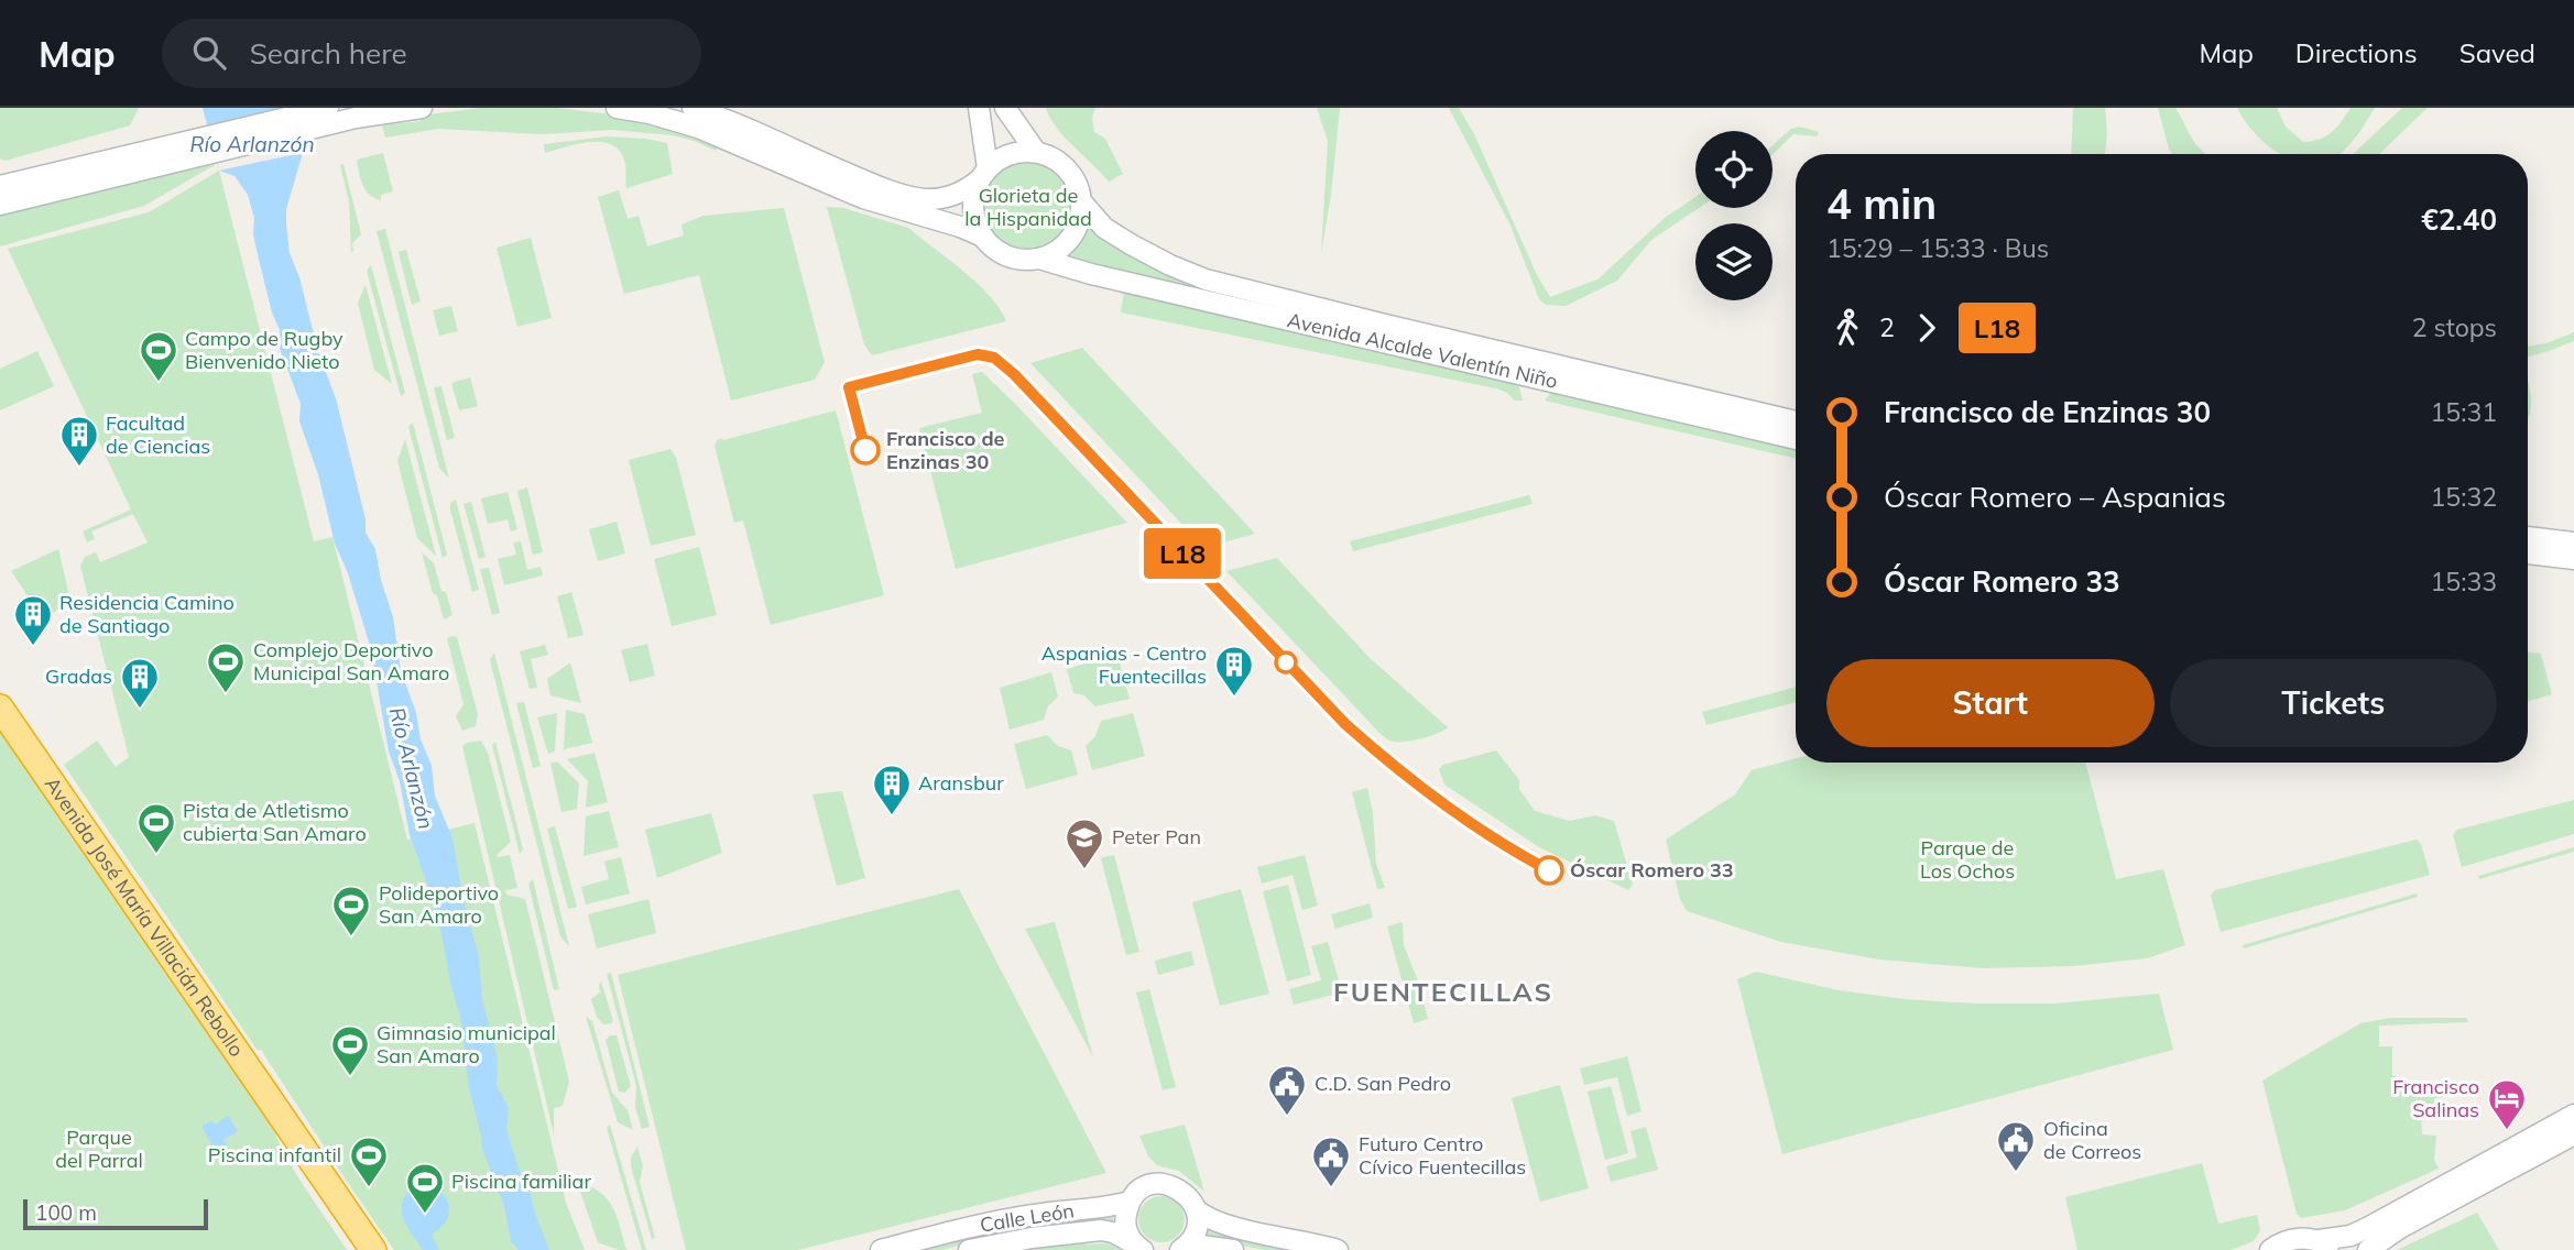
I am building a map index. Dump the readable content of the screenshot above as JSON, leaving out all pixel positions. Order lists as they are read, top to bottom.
{
  "streets": {
    "highway": ["Avenida José María Villacián Rebollo"],
    "main road": ["Avenida Alcalde Valentín Niño", "Calle León"]
  },
  "districts": ["FUENTECILLAS"],
  "water": ["Río Arlanzón"],
  "parks": ["Glorieta de la Hispanidad", "Parque de Los Ochos", "Parque del Parral"],
  "places": {
    "sports": [
      "Campo de Rugby Bienvenido Nieto",
      "Complejo Deportivo Municipal San Amaro",
      "Pista de Atletismo cubierta San Amaro",
      "Polideportivo San Amaro",
      "Gimnasio municipal San Amaro",
      "Piscina infantil",
      "Piscina familiar"
    ],
    "other": ["Francisco de Enzinas 30", "Óscar Romero 33"],
    "building": [
      "Facultad de Ciencias",
      "Residencia Camino de Santiago",
      "Aspanias - Centro Fuentecillas",
      "Gradas",
      "Aransbur"
    ],
    "school or university": ["Peter Pan"],
    "public building": ["C.D. San Pedro", "Oficina de Correos", "Futuro Centro Cívico Fuentecillas"],
    "hotel": ["Francisco Salinas"]
  },
  "lines": ["bus line L18"],
  "scale_bar": "100 m",
  "page": {
    "header": "Map",
    "search": "Search here",
    "nav": ["Map", "Directions", "Saved"],
    "on_map": "L18",
    "heading": ["4 min", "15:29 – 15:33 · Bus", "€2.40"],
    "legs": ["2", "L18", "2 stops"],
    "list": [
      {
        "name": "Francisco de Enzinas 30",
        "value": "15:31"
      },
      {
        "name": "Óscar Romero – Aspanias",
        "value": "15:32"
      },
      {
        "name": "Óscar Romero 33",
        "value": "15:33"
      }
    ],
    "buttons": ["Start", "Tickets"],
    "scale": "100 m"
  }
}
